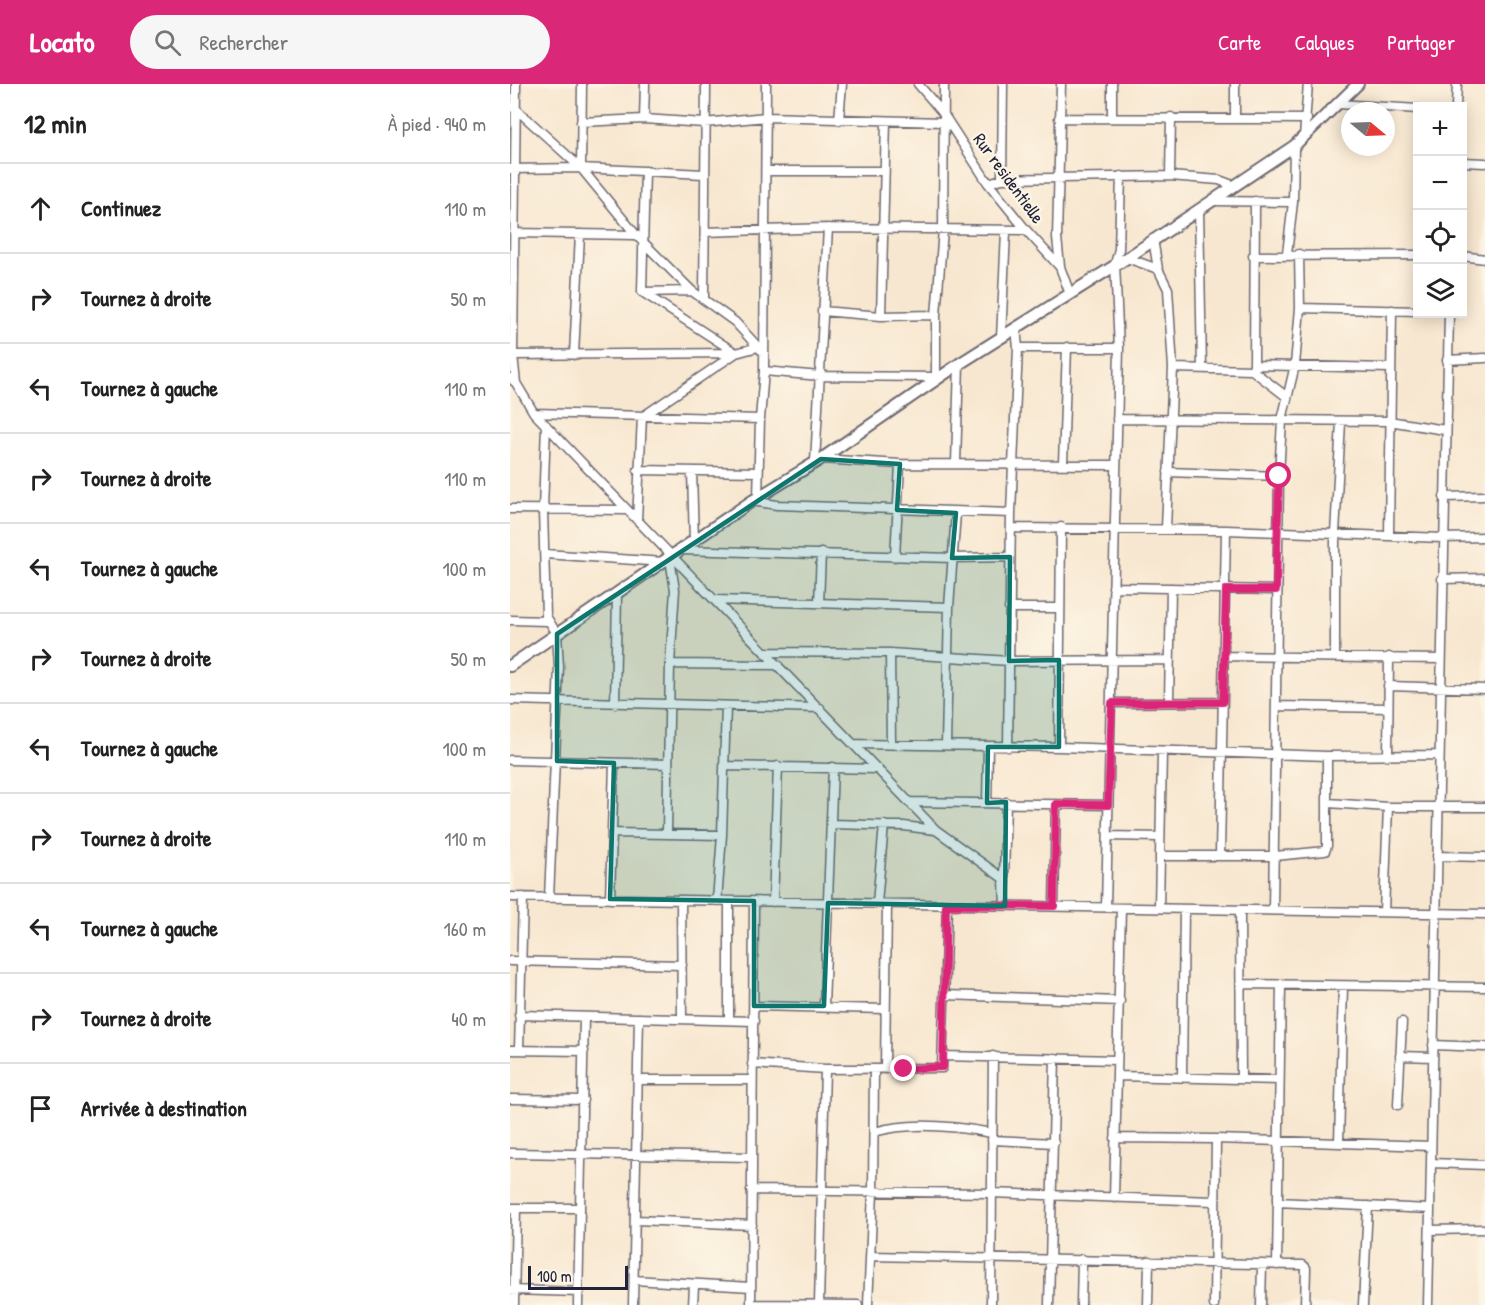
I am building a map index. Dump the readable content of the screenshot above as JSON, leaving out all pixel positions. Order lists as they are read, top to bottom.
{
  "streets": {
    "street": ["Rur residentielle"]
  },
  "scale_bar": "100 m",
  "north": "right",
  "page": {
    "header": "Locato",
    "search": "Rechercher",
    "nav": ["Carte", "Calques", "Partager"],
    "heading": ["12 min", "À pied · 940 m"],
    "map_buttons": ["+", "−"],
    "list": [
      ["Continuez", "110 m"],
      ["Tournez à droite", "50 m"],
      ["Tournez à gauche", "110 m"],
      ["Tournez à droite", "110 m"],
      ["Tournez à gauche", "100 m"],
      ["Tournez à droite", "50 m"],
      ["Tournez à gauche", "100 m"],
      ["Tournez à droite", "110 m"],
      ["Tournez à gauche", "160 m"],
      ["Tournez à droite", "40 m"],
      "Arrivée à destination"
    ],
    "scale": "100 m"
  }
}
